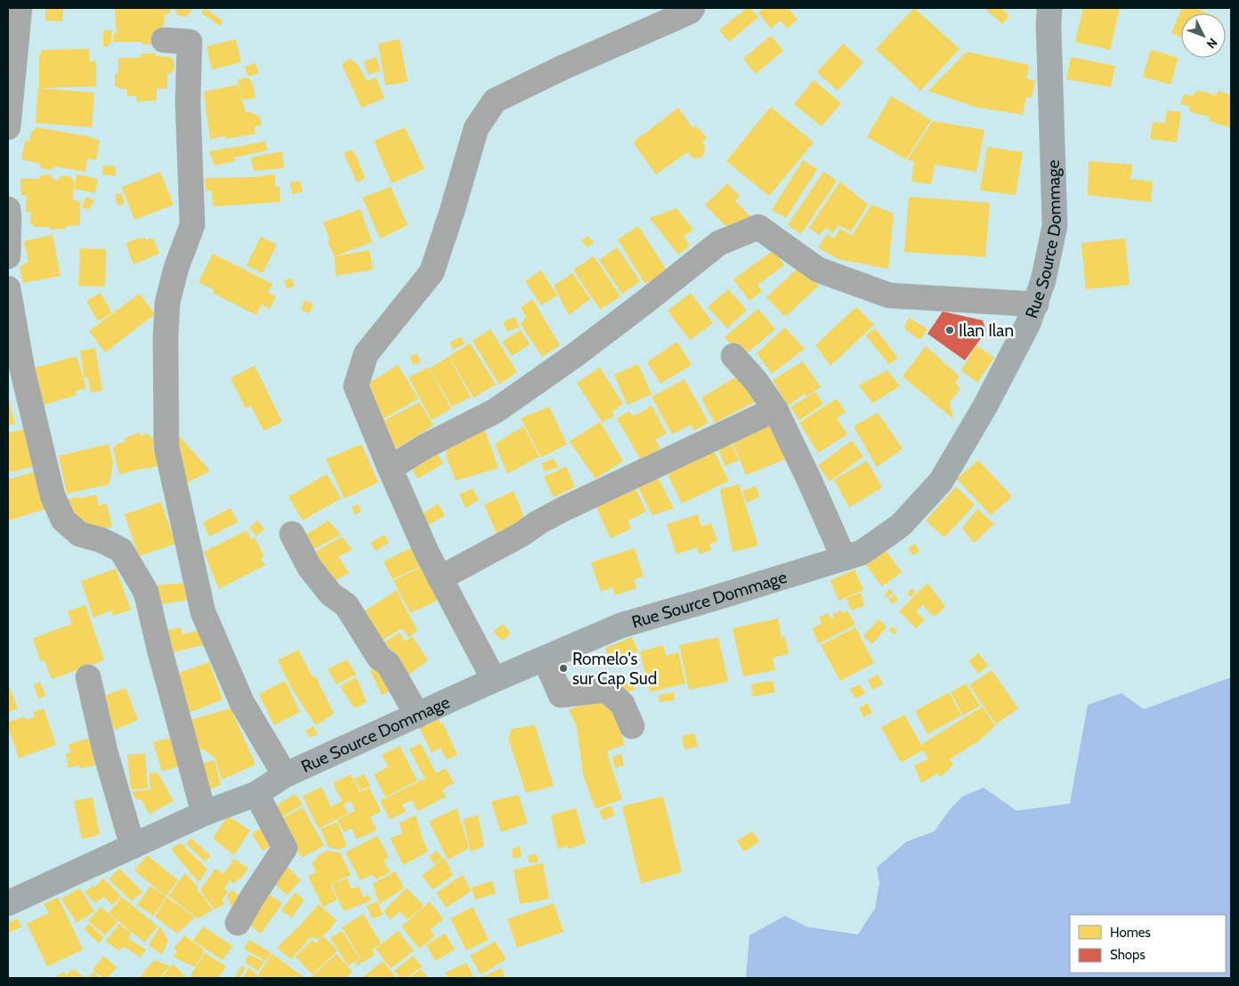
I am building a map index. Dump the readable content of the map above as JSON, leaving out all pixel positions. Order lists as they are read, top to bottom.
{
  "streets": {
    "main road": ["Rue Source Dommage"]
  },
  "places": ["Ilan Ilan", "Romelo's sur Cap Sud"],
  "legend": ["Homes", "Shops"],
  "north": "bottom right"
}
